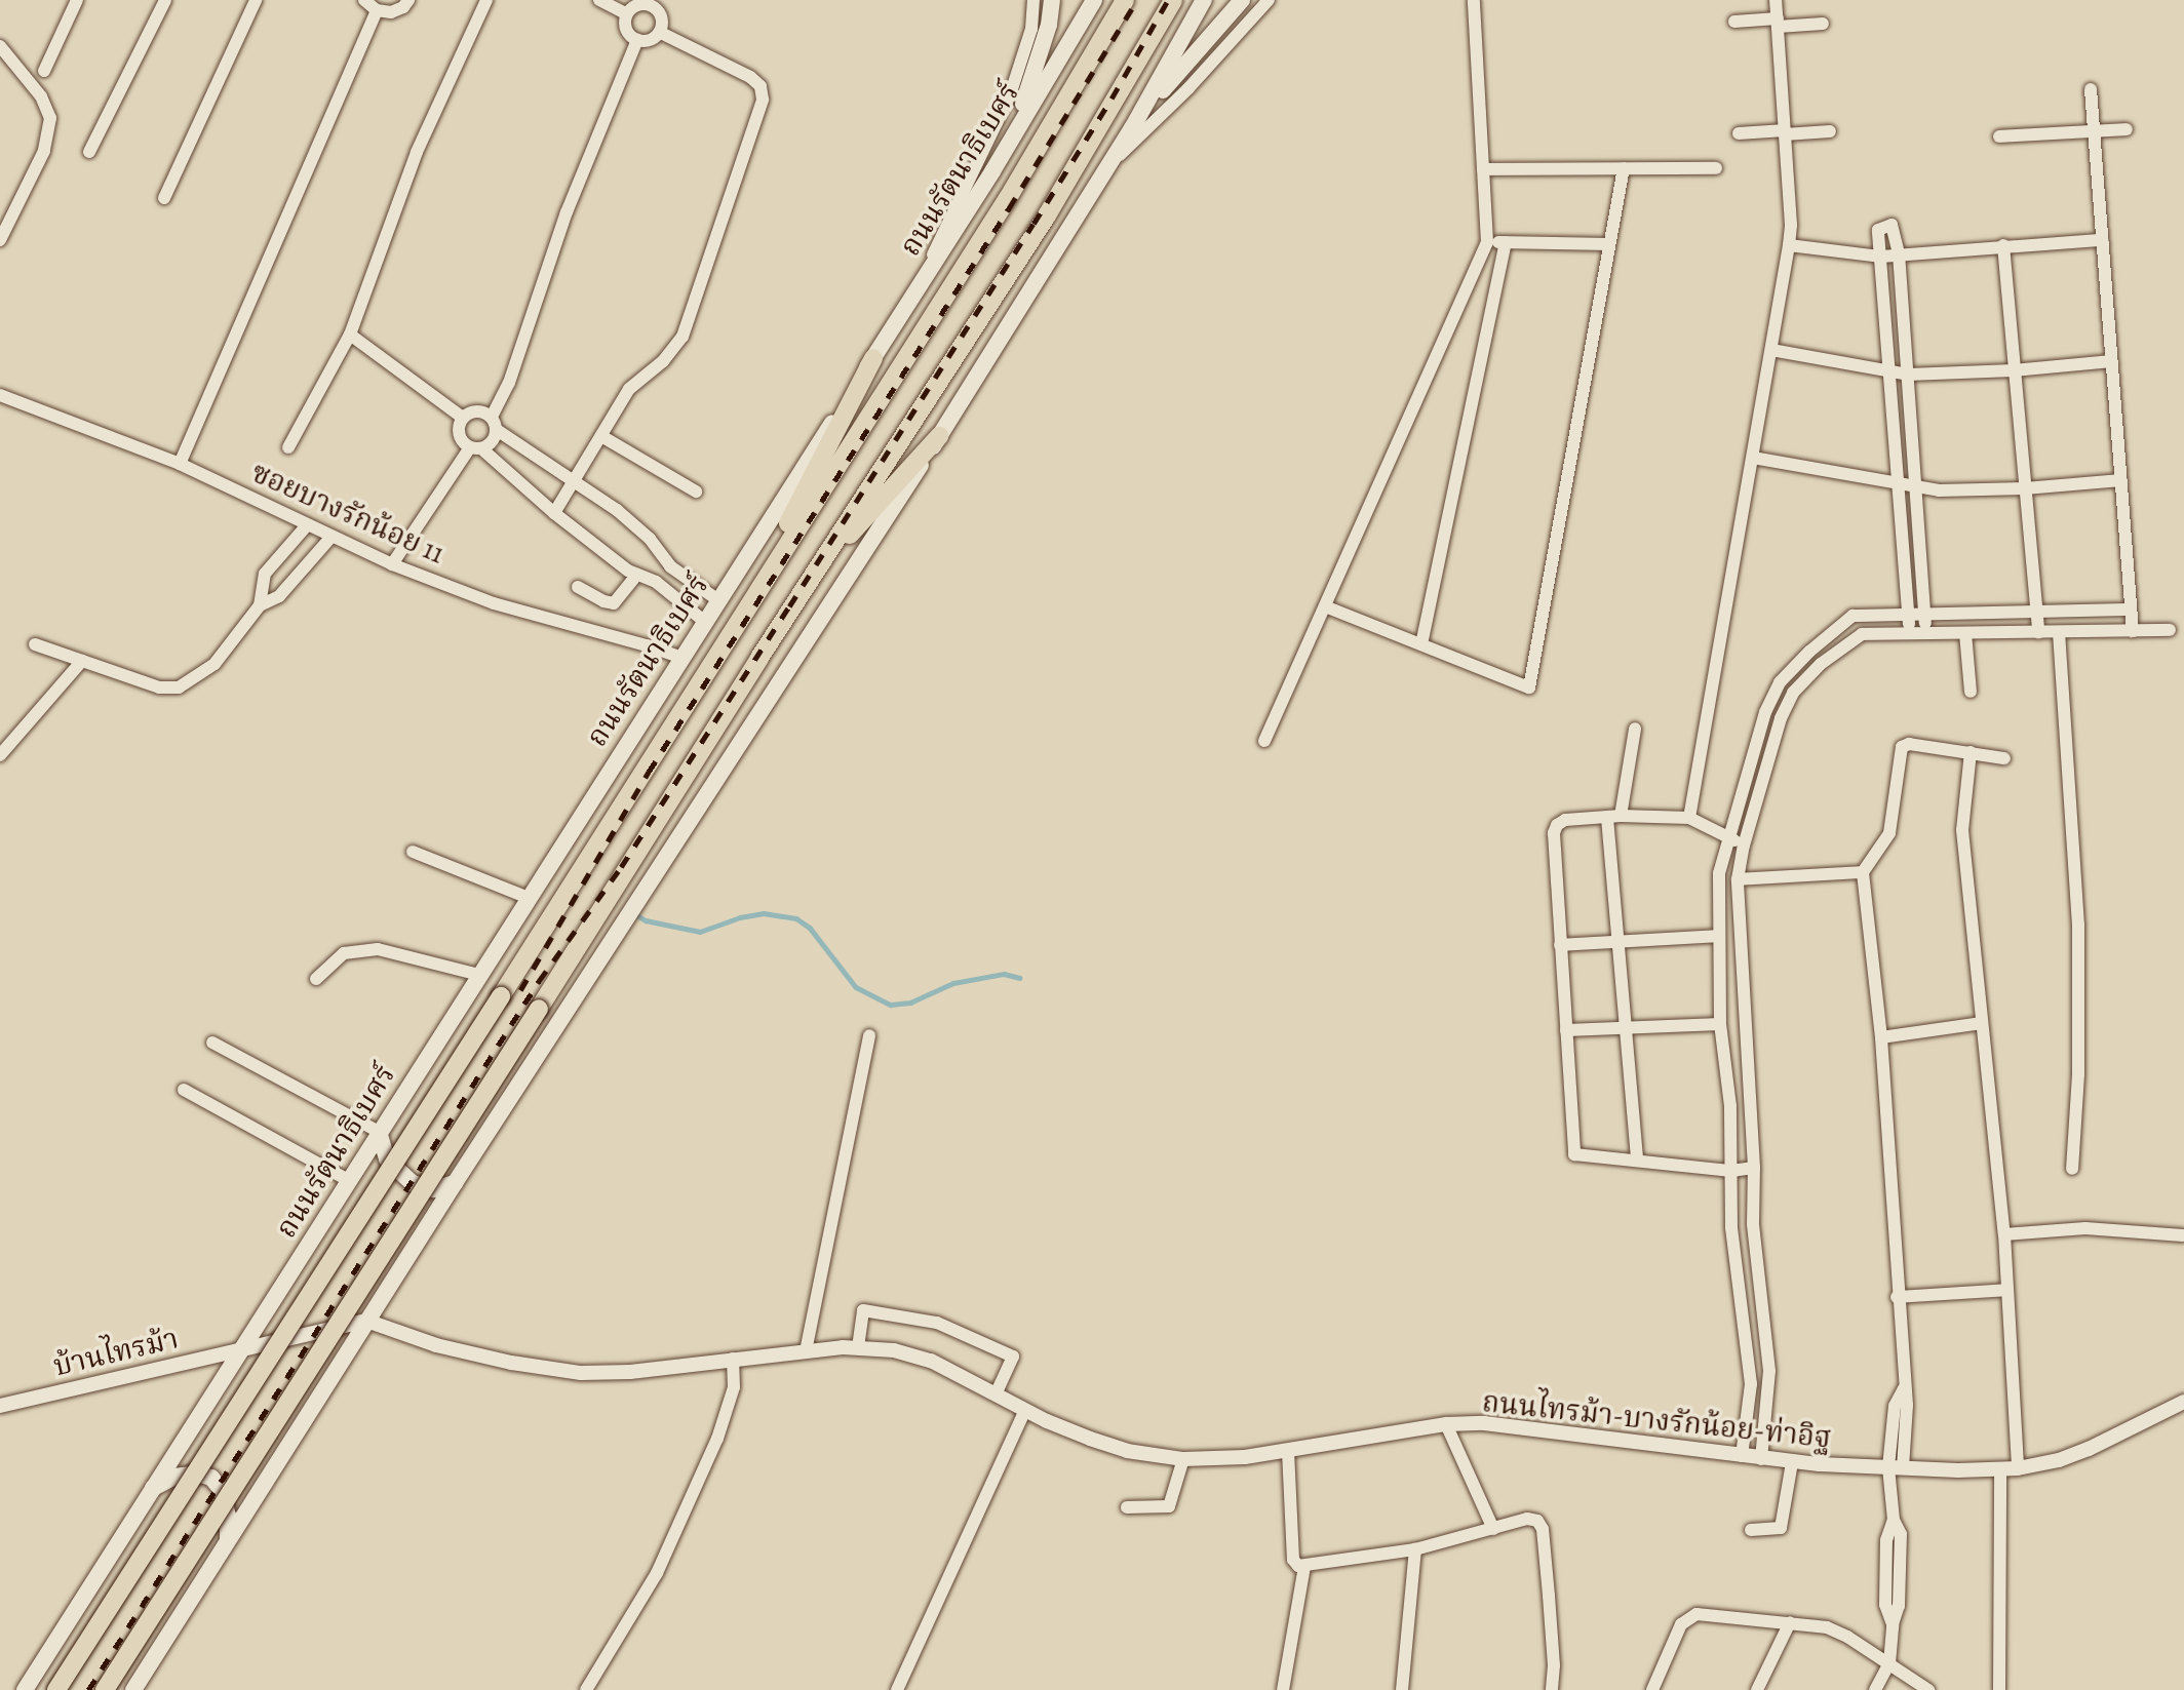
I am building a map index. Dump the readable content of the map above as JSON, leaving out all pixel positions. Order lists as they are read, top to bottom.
{
  "streets": {
    "main road": ["ถนนรัตนาธิเบศร์"],
    "street": ["ซอยบางรักน้อย 11", "บ้านไทรม้า", "ถนนไทรม้า-บางรักน้อย-ท่าอิฐ"]
  },
  "crossings": [
    ["ถนนรัตนาธิเบศร์", "ซอยบางรักน้อย 11"],
    ["ถนนรัตนาธิเบศร์", "บ้านไทรม้า"]
  ]
}
